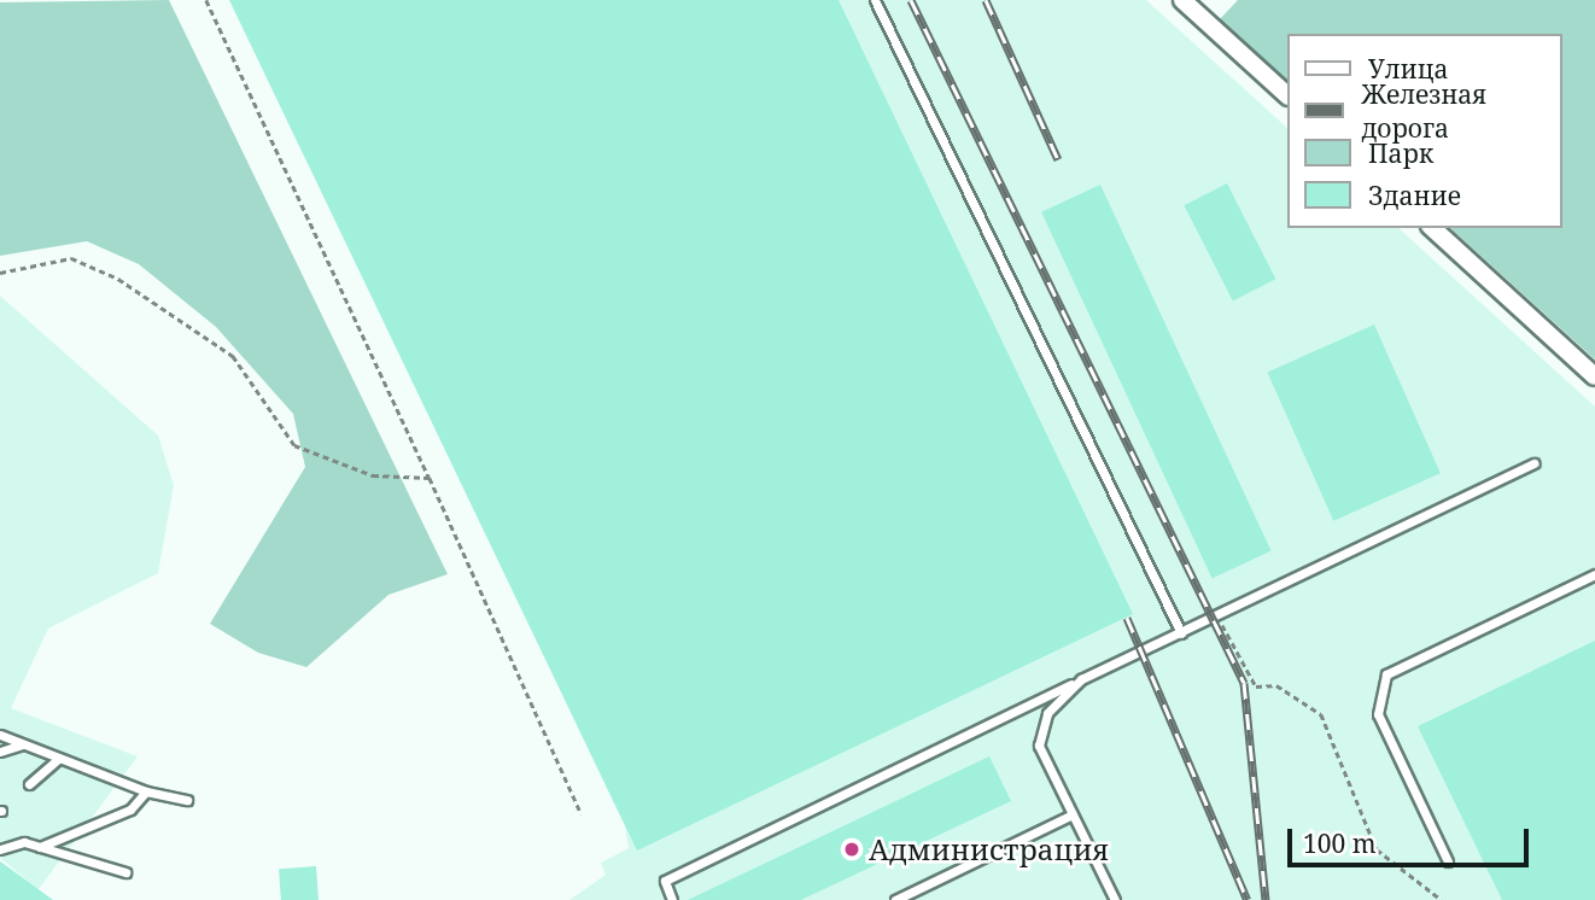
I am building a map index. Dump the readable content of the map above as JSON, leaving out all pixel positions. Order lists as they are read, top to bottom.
{
  "places": ["Администрация"],
  "legend": [
    "Улица",
    "Железная дорога",
    "Парк",
    "Здание"
  ],
  "scale_bar": "100 m"
}
